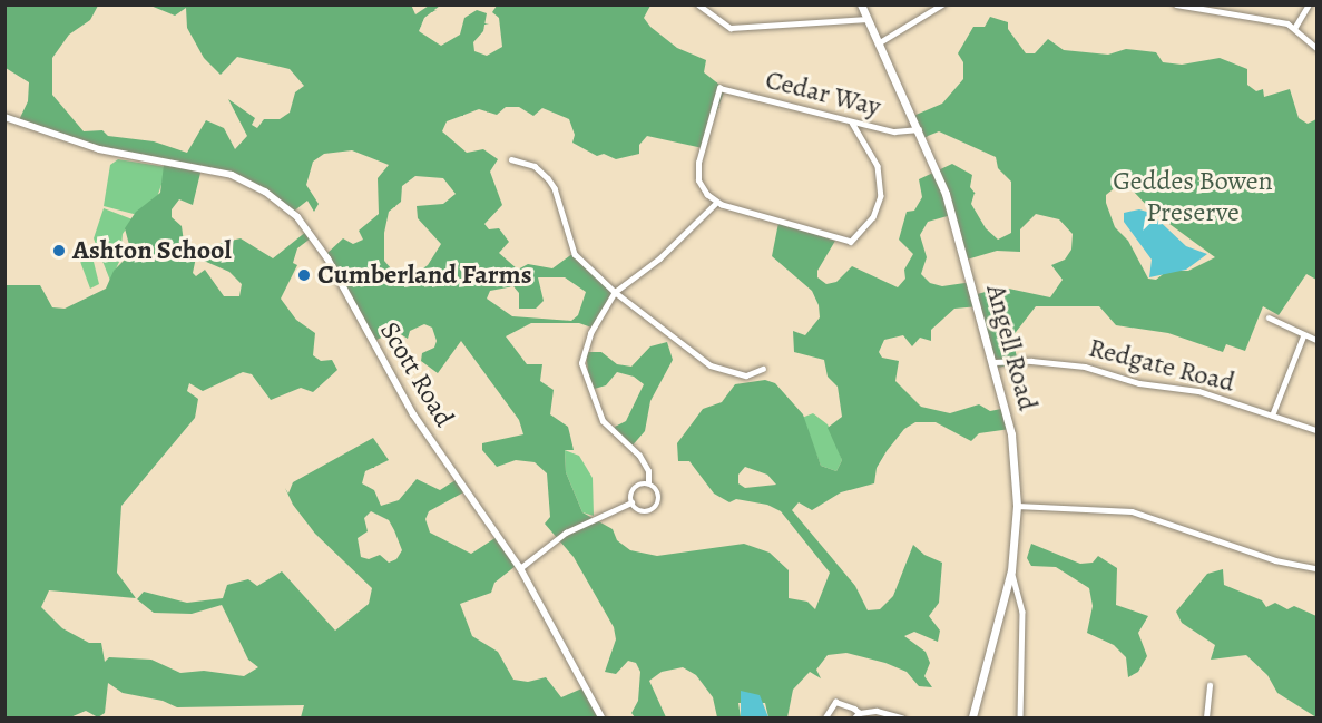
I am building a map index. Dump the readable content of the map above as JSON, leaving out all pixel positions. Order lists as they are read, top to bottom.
{
  "streets": {
    "main road": ["Angell Road"],
    "street": ["Cedar Way", "Redgate Road", "Scott Road"]
  },
  "crossings": [
    ["Cedar Way", "Angell Road"],
    ["Angell Road", "Redgate Road"]
  ],
  "parks": ["Geddes Bowen Preserve"],
  "places": ["Ashton School", "Cumberland Farms"]
}
